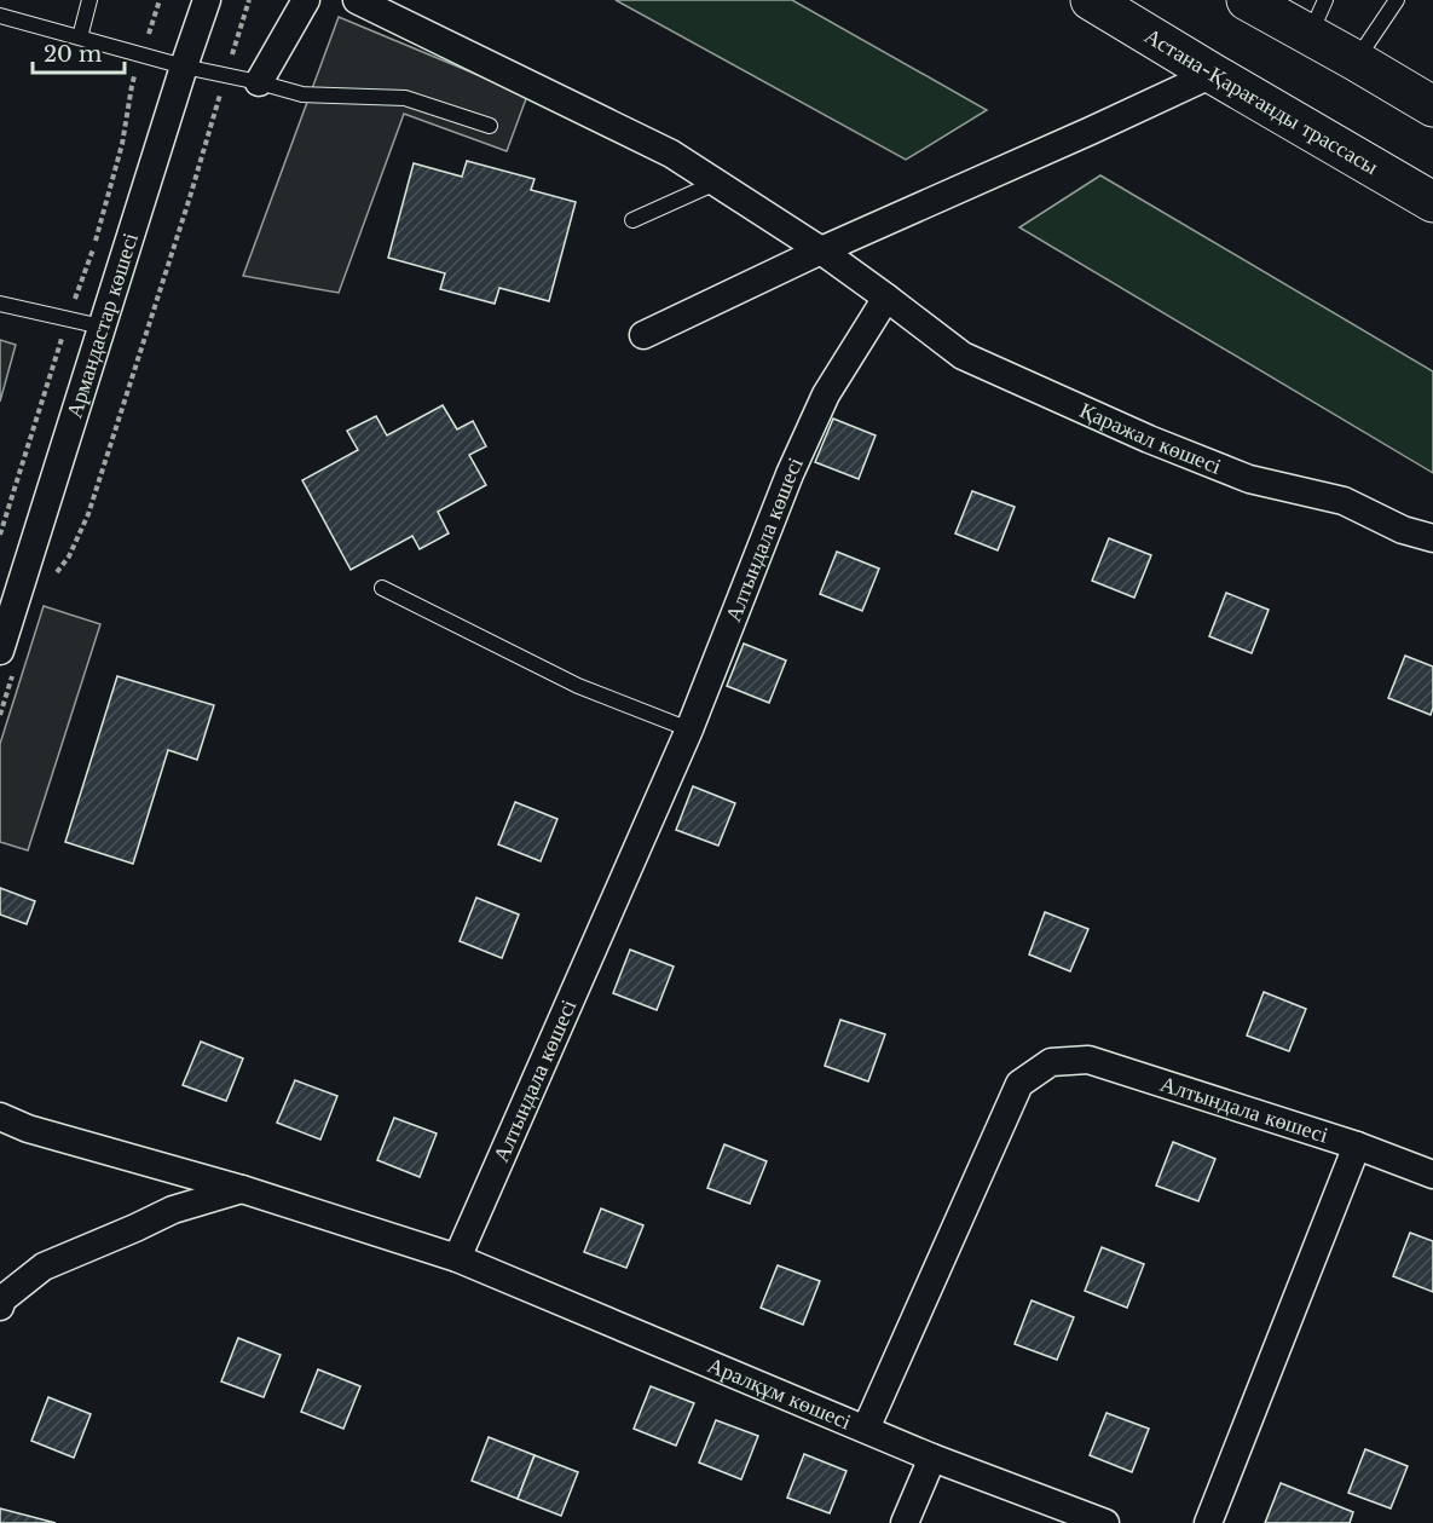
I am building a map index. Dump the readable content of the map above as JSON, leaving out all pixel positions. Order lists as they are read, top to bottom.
{
  "streets": {
    "main road": ["Астана-Қарағанды трассасы"],
    "street": [
      "Армандастар көшесі",
      "Қаражал көшесі",
      "Алтындала көшесі",
      "Аралқұм көшесі"
    ]
  },
  "crossings": [
    ["Қаражал көшесі", "Алтындала көшесі"],
    ["Алтындала көшесі", "Аралқұм көшесі"]
  ],
  "scale_bar": "20 m"
}
